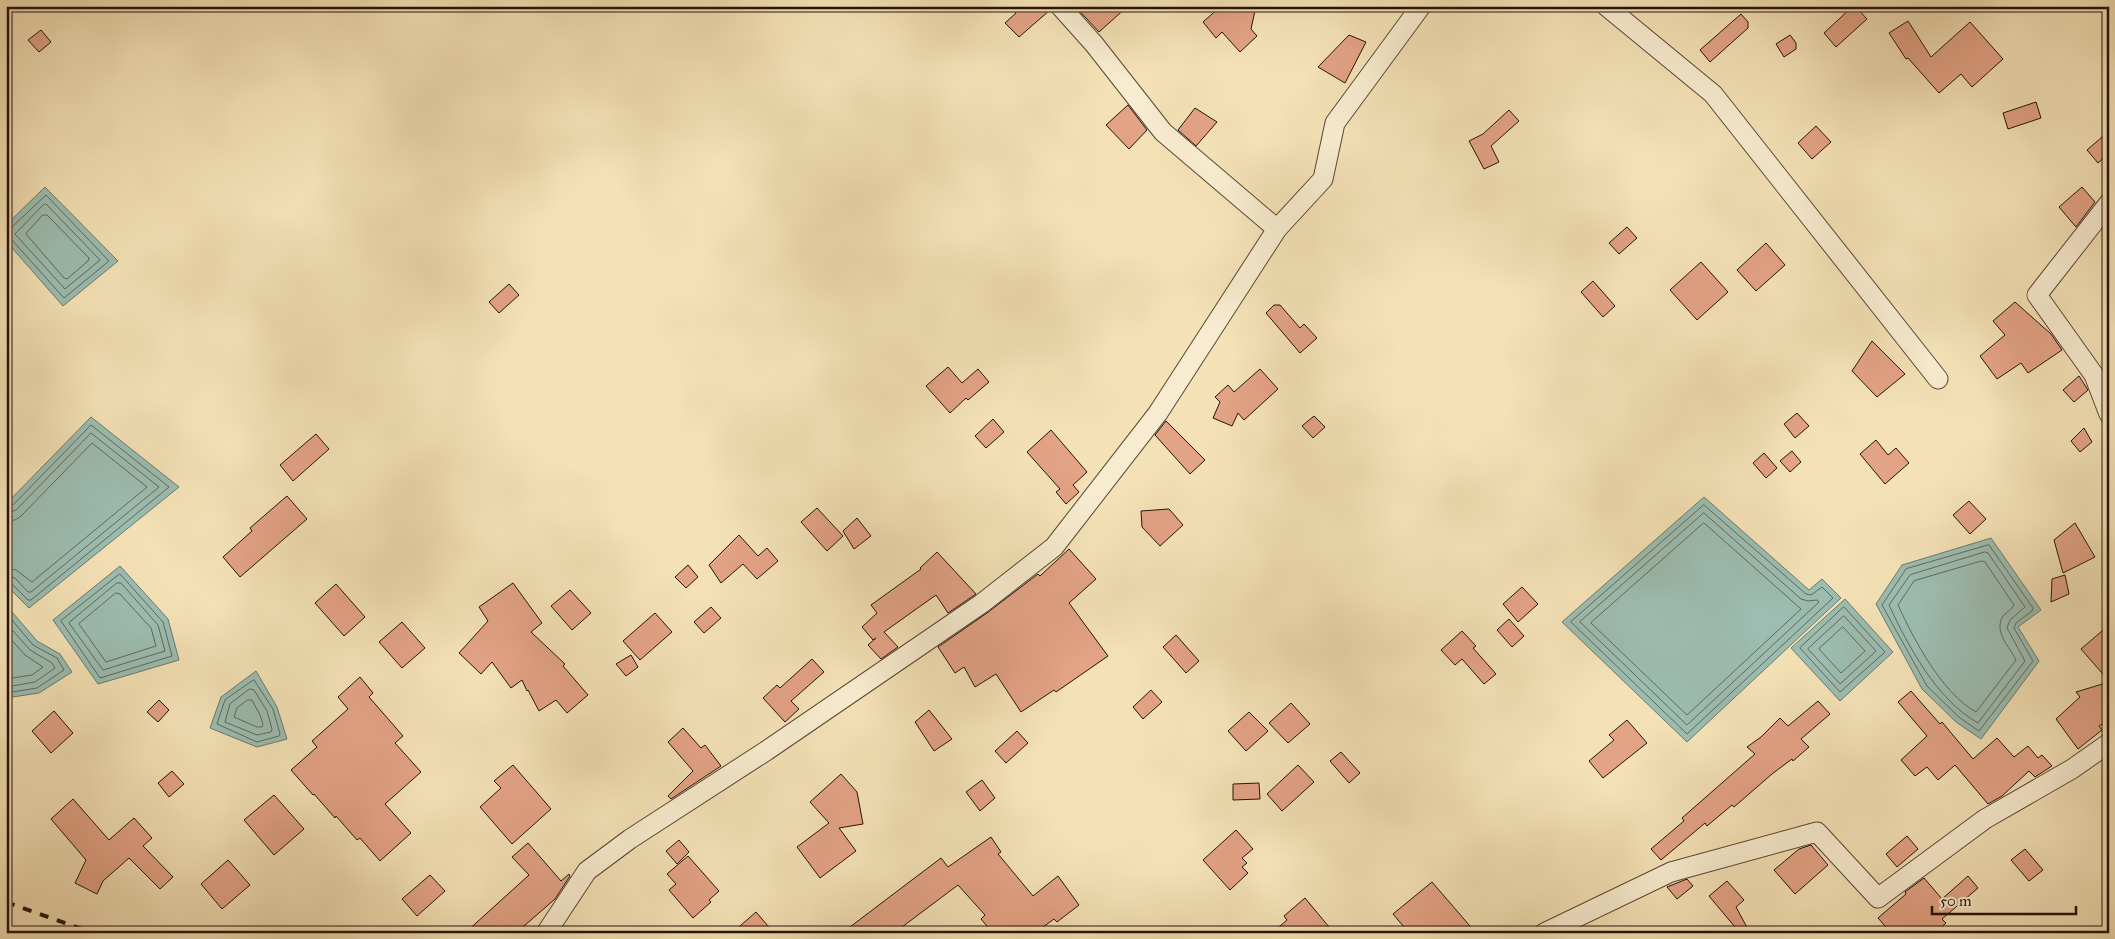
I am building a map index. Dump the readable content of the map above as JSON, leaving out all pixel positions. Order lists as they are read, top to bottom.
{
  "scale_bar": "50 m"
}
